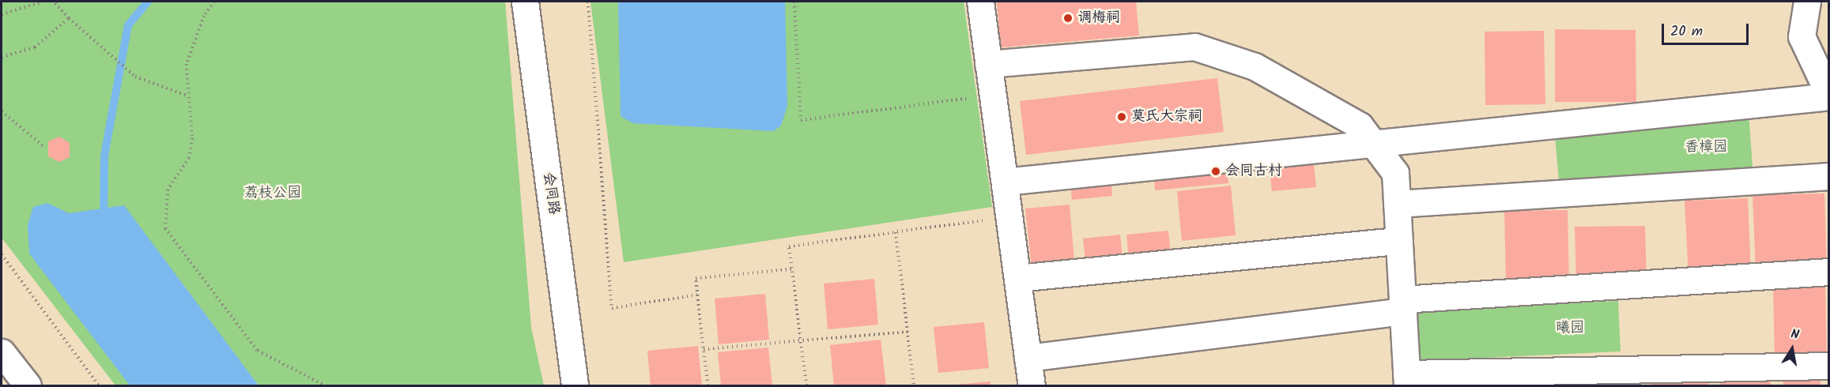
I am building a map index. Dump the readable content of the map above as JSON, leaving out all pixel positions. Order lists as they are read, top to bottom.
{
  "streets": {
    "street": ["会同路"]
  },
  "parks": ["香樟园", "荔枝公园", "曦园"],
  "places": ["调梅祠", "莫氏大宗祠", "会同古村"],
  "scale_bar": "20 m",
  "north": "top"
}
